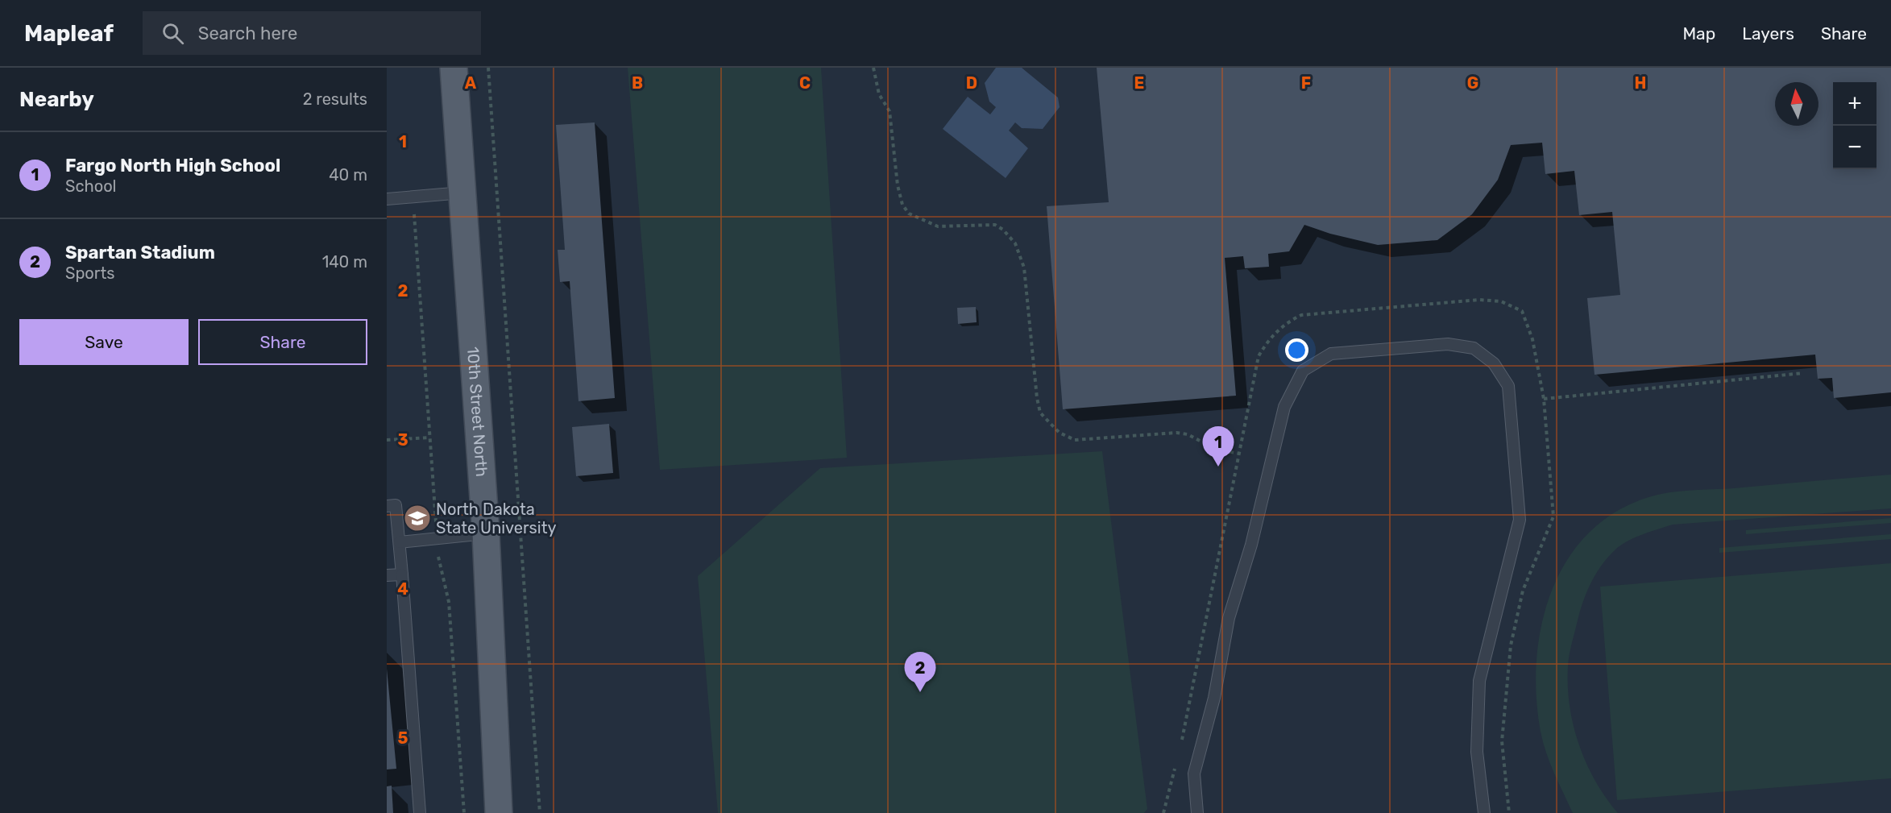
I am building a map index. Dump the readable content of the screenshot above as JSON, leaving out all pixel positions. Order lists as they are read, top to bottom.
{
  "streets": {
    "main road": ["10th Street North"]
  },
  "places": {
    "school or university": ["North Dakota State University"]
  },
  "north": "top",
  "page": {
    "header": "Mapleaf",
    "search": "Search here",
    "nav": ["Map", "Layers", "Share"],
    "heading": ["Nearby", "2 results"],
    "map_buttons": ["+", "−"],
    "list": [
      {
        "mark": "1",
        "name": "Fargo North High School",
        "note": "School",
        "value": "40 m"
      },
      {
        "mark": "2",
        "name": "Spartan Stadium",
        "note": "Sports",
        "value": "140 m"
      }
    ],
    "buttons": ["Save", "Share"],
    "pins": ["1", "2"]
  },
  "grid": {
    "columns": [
      "A",
      "B",
      "C",
      "D",
      "E",
      "F",
      "G",
      "H"
    ],
    "rows": [
      "1",
      "2",
      "3",
      "4",
      "5"
    ]
  }
}
